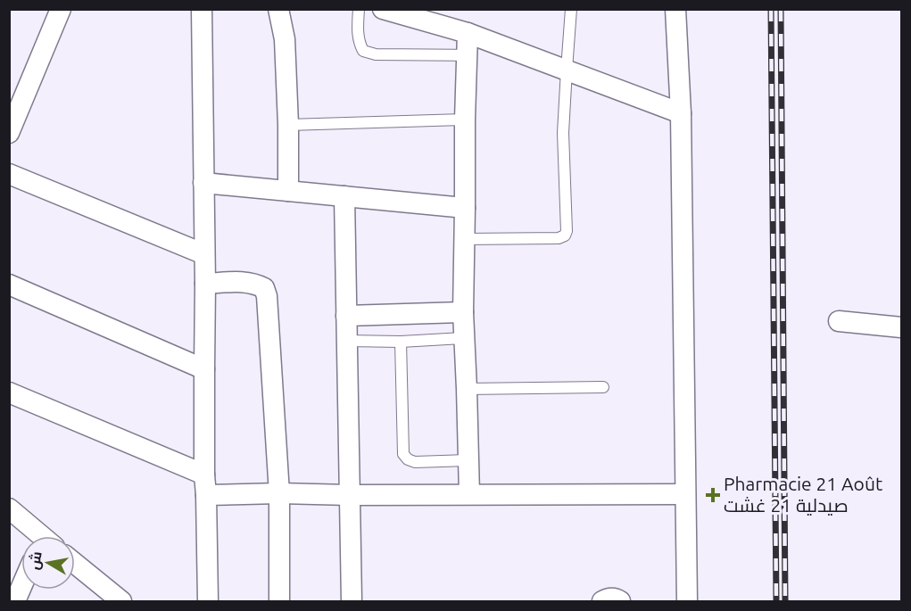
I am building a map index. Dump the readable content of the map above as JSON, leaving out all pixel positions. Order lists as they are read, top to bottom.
{
  "places": {
    "health": ["Pharmacie 21 Août صيدلية 21 غشت"]
  },
  "north": "left"
}
